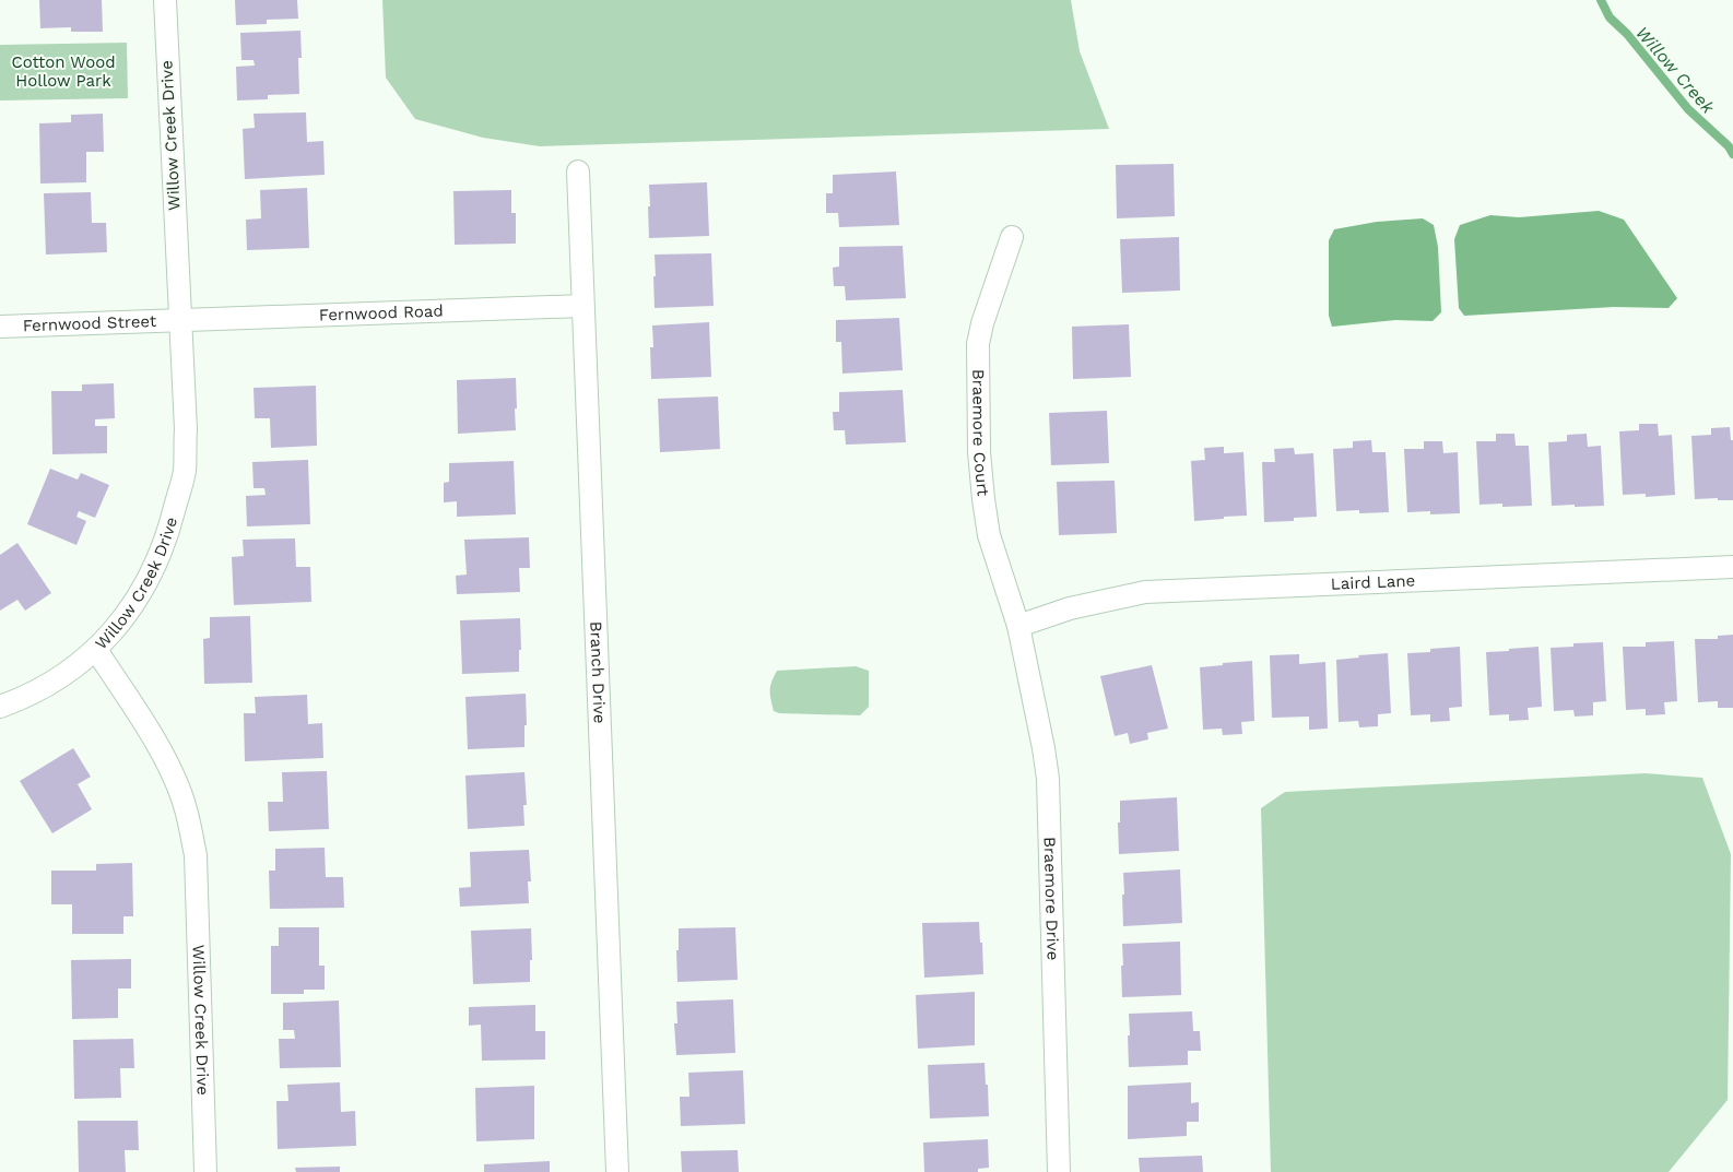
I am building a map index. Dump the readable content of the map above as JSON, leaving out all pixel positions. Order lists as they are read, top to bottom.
{
  "streets": {
    "street": [
      "Willow Creek Drive",
      "Fernwood Road",
      "Fernwood Street",
      "Braemore Court",
      "Laird Lane",
      "Branch Drive",
      "Braemore Drive"
    ]
  },
  "crossings": [
    ["Willow Creek Drive", "Fernwood Road"],
    ["Willow Creek Drive", "Fernwood Street"],
    ["Fernwood Road", "Fernwood Street"],
    ["Fernwood Road", "Branch Drive"],
    ["Braemore Court", "Laird Lane"],
    ["Braemore Court", "Braemore Drive"],
    ["Laird Lane", "Braemore Drive"]
  ],
  "water": ["Willow Creek"],
  "parks": ["Cotton Wood Hollow Park"]
}
